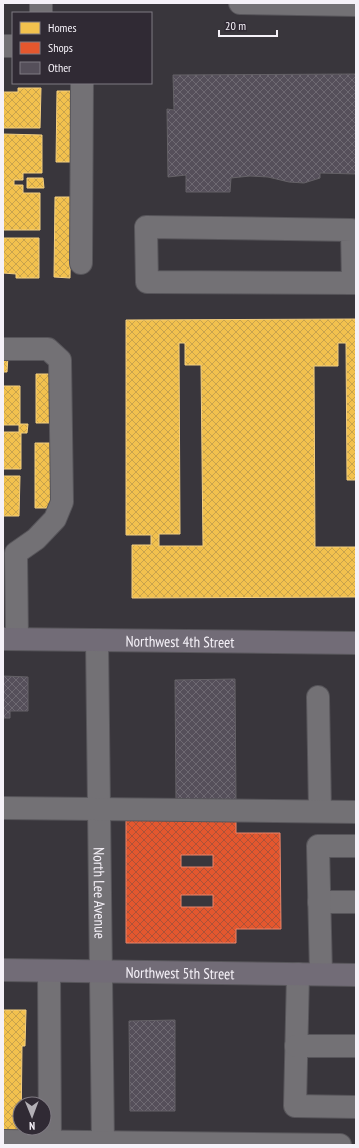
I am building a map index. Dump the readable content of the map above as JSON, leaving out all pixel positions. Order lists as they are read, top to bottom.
{
  "streets": {
    "main road": ["Northwest 4th Street", "Northwest 5th Street"],
    "street": ["North Lee Avenue"]
  },
  "crossings": [
    ["Northwest 4th Street", "North Lee Avenue"],
    ["North Lee Avenue", "Northwest 5th Street"]
  ],
  "legend": ["Homes", "Shops", "Other"],
  "scale_bar": "20 m",
  "north": "bottom"
}
